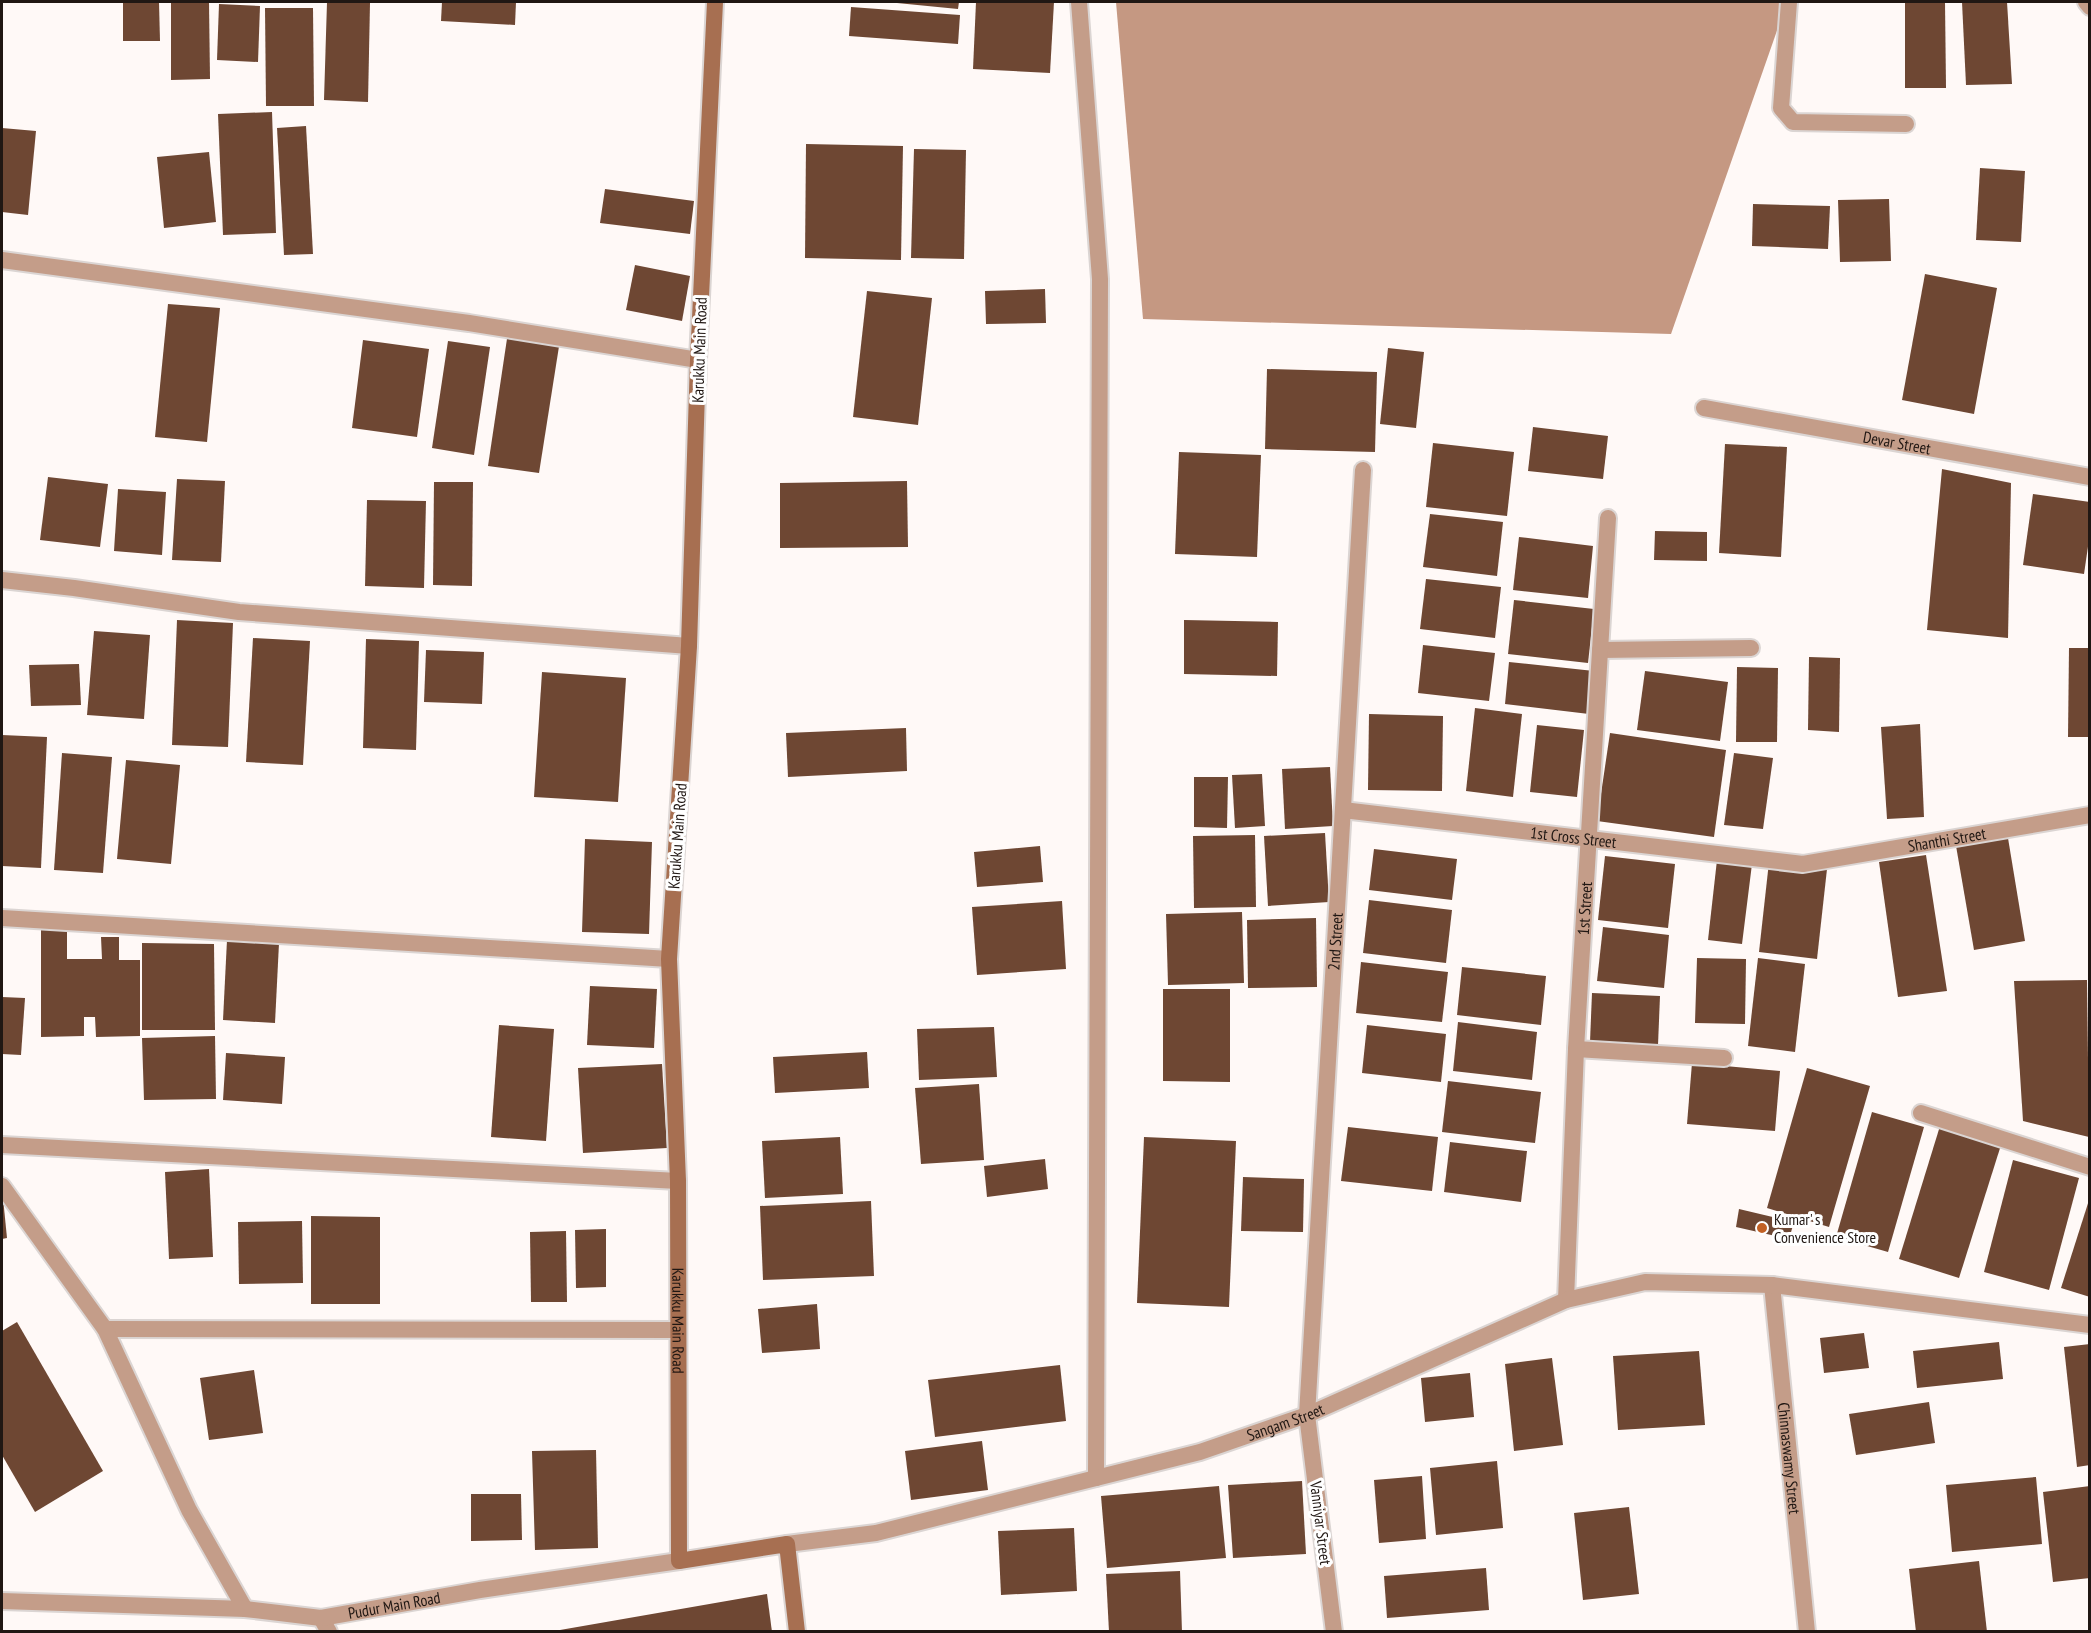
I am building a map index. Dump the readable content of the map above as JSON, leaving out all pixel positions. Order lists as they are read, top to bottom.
{
  "streets": {
    "main road": ["Karukku Main Road"],
    "street": [
      "Devar Street",
      "1st Cross Street",
      "Shanthi Street",
      "1st Street",
      "2nd Street",
      "Sangam Street",
      "Chinnaswamy Street",
      "Vanniyar Street",
      "Pudur Main Road"
    ]
  },
  "crossings": [
    ["Karukku Main Road", "Pudur Main Road"],
    ["1st Cross Street", "Shanthi Street"],
    ["1st Cross Street", "1st Street"],
    ["1st Cross Street", "2nd Street"],
    ["1st Street", "Sangam Street"],
    ["2nd Street", "Sangam Street"],
    ["2nd Street", "Vanniyar Street"],
    ["Sangam Street", "Chinnaswamy Street"],
    ["Sangam Street", "Vanniyar Street"]
  ],
  "places": ["Kumar' s Convenience Store"]
}
